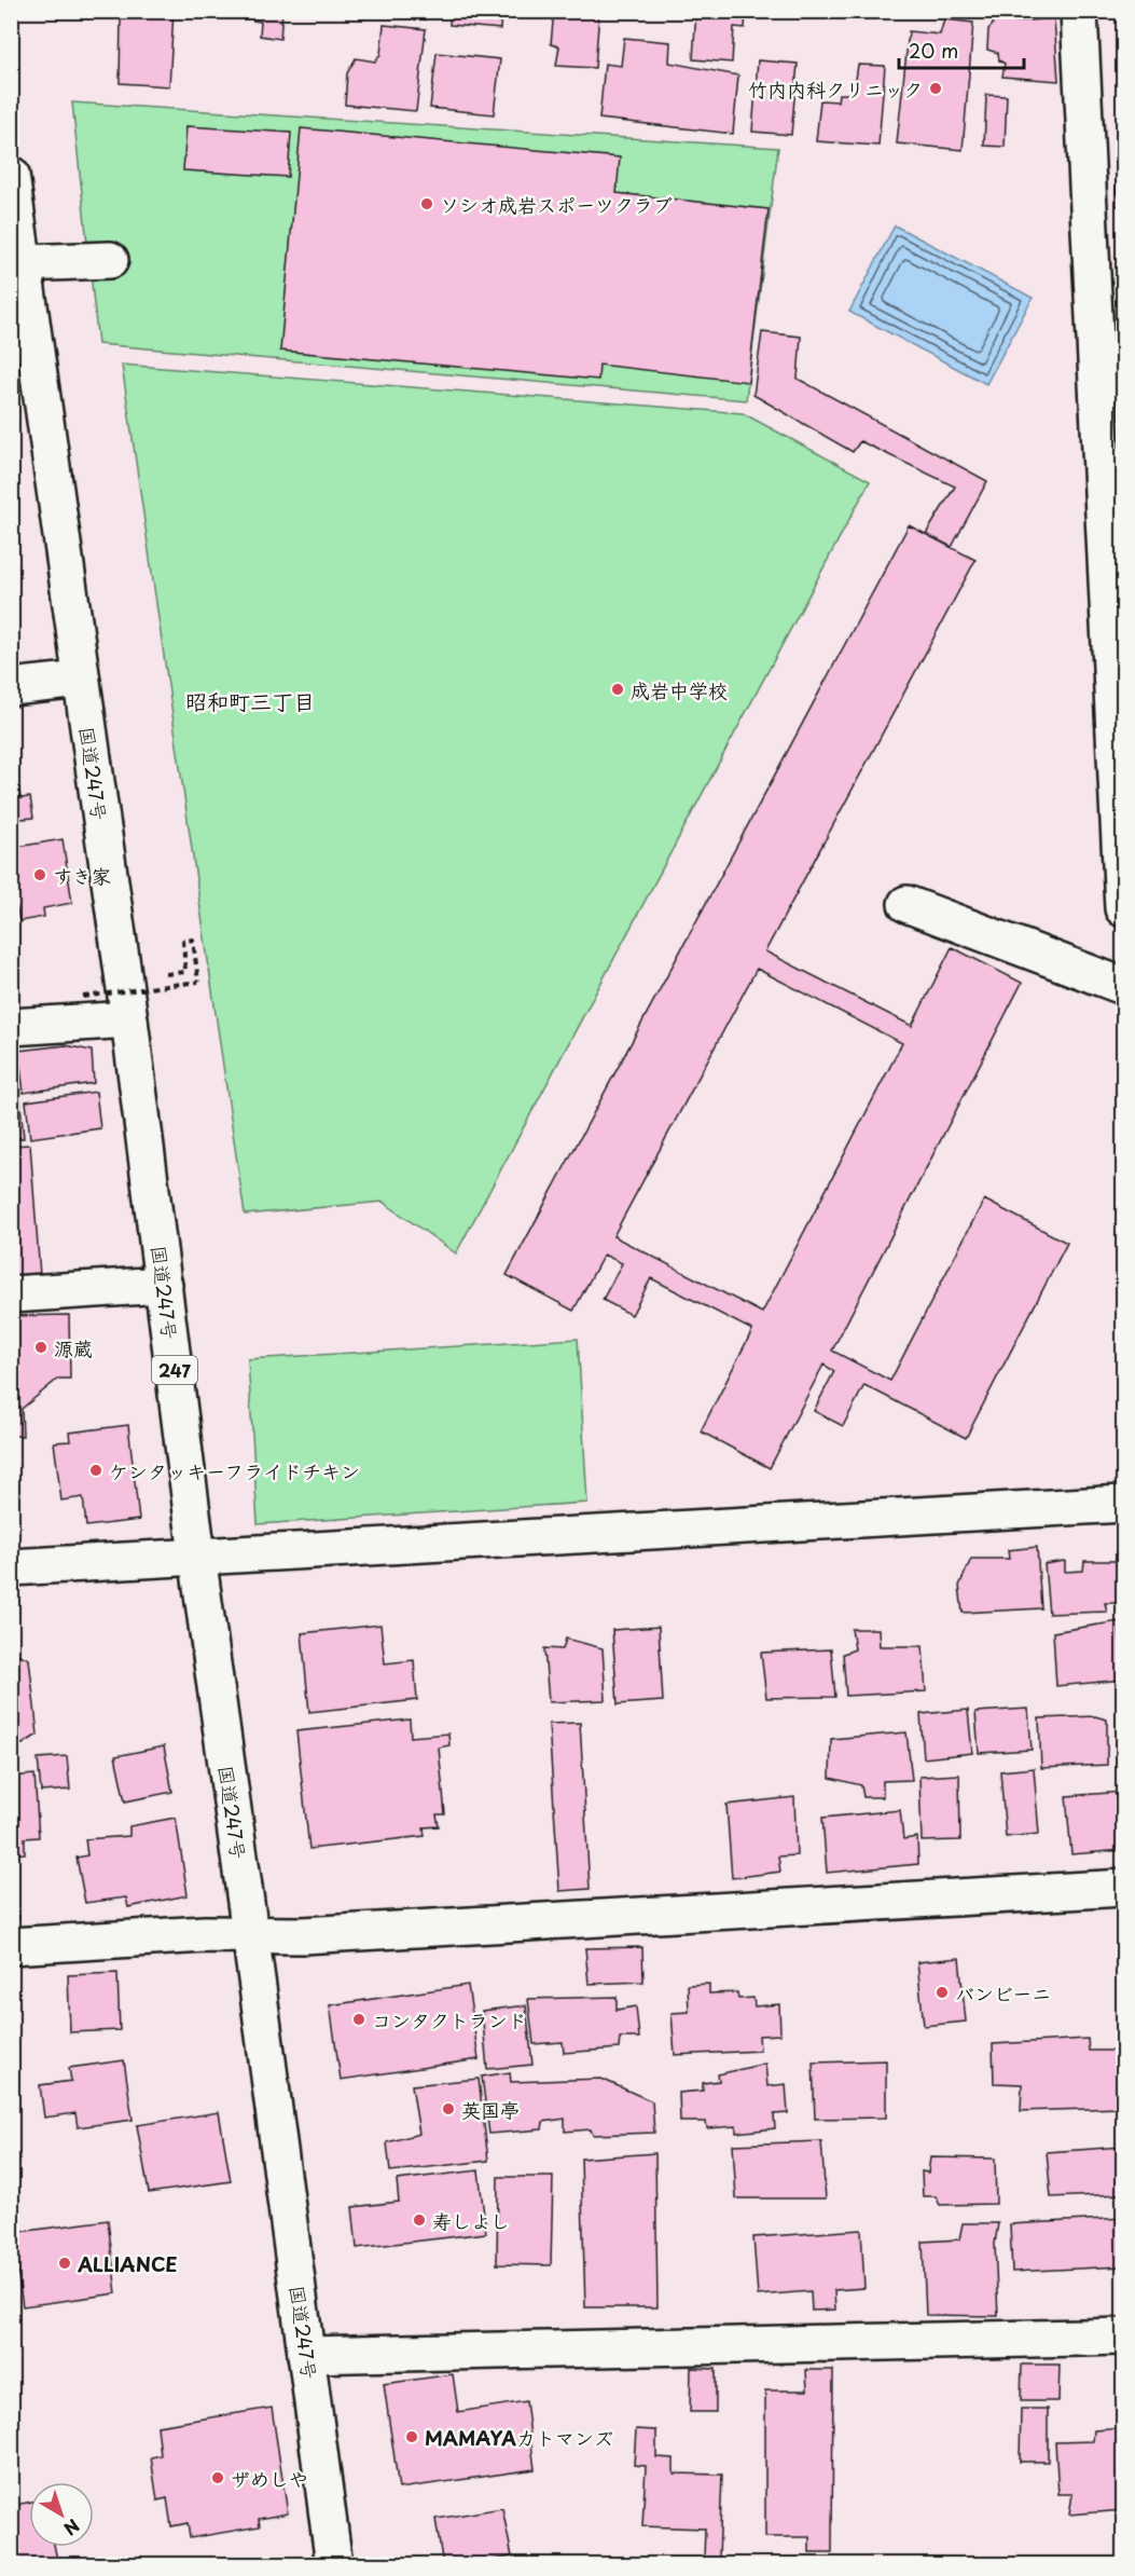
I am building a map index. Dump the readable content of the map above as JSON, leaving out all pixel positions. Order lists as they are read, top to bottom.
{
  "streets": {
    "main road": ["国道247号", "247"]
  },
  "districts": ["昭和町三丁目"],
  "places": [
    "竹内内科クリニック",
    "ソシオ成岩スポーツクラブ",
    "成岩中学校",
    "すき家",
    "源蔵",
    "ケンタッキーフライドチキン",
    "バンビーニ",
    "コンタクトランド",
    "英国亭",
    "寿しよし",
    "ALLIANCE",
    "MAMAYAカトマンズ",
    "ザめしや"
  ],
  "scale_bar": "20 m",
  "north": "bottom right"
}
